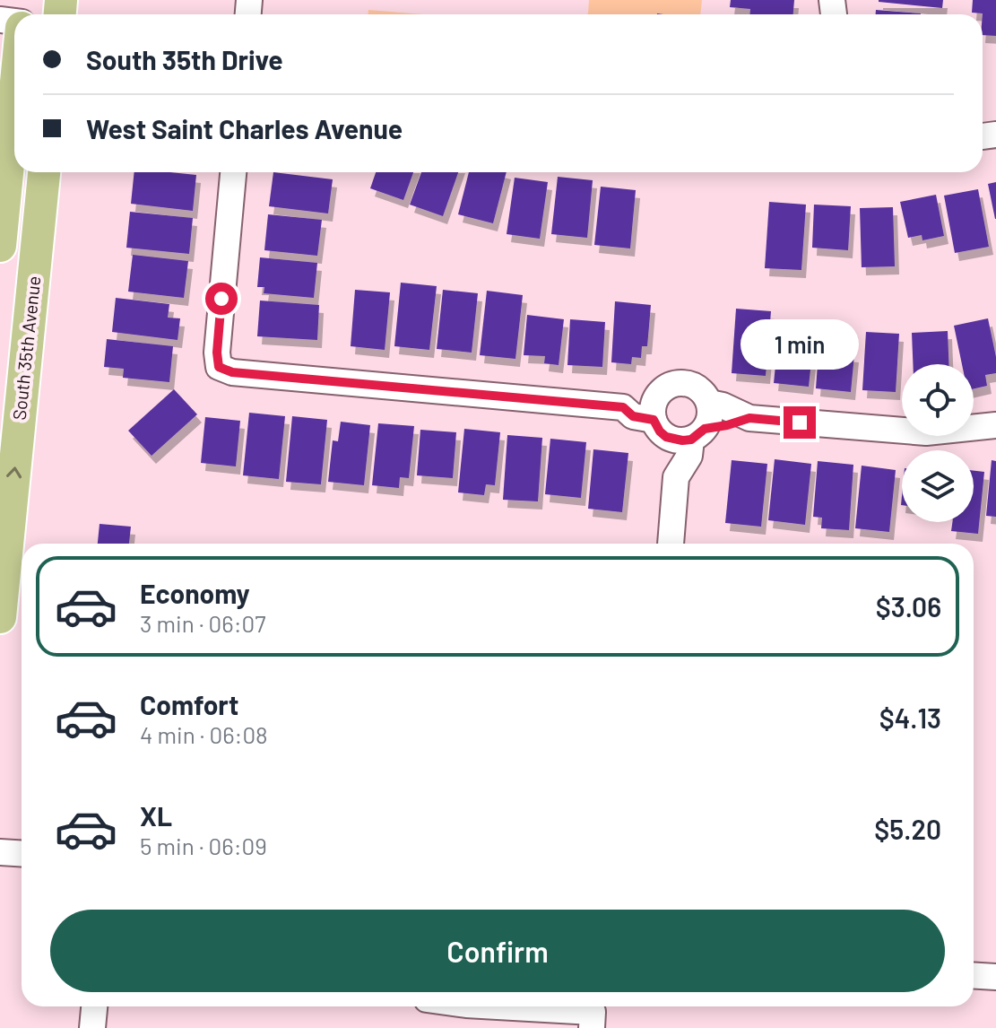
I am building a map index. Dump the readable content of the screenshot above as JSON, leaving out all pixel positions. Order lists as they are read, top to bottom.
{
  "streets": {
    "main road": ["South 35th Avenue"]
  },
  "one_way": ["South 35th Avenue"],
  "page": {
    "banner": ["South 35th Drive", "West Saint Charles Avenue"],
    "bubble": "1 min",
    "list": [
      {
        "name": "Economy",
        "note": "3 min · 06:07",
        "value": "$3.06"
      },
      {
        "name": "Comfort",
        "note": "4 min · 06:08",
        "value": "$4.13"
      },
      {
        "name": "XL",
        "note": "5 min · 06:09",
        "value": "$5.20"
      }
    ],
    "buttons": "Confirm"
  }
}
